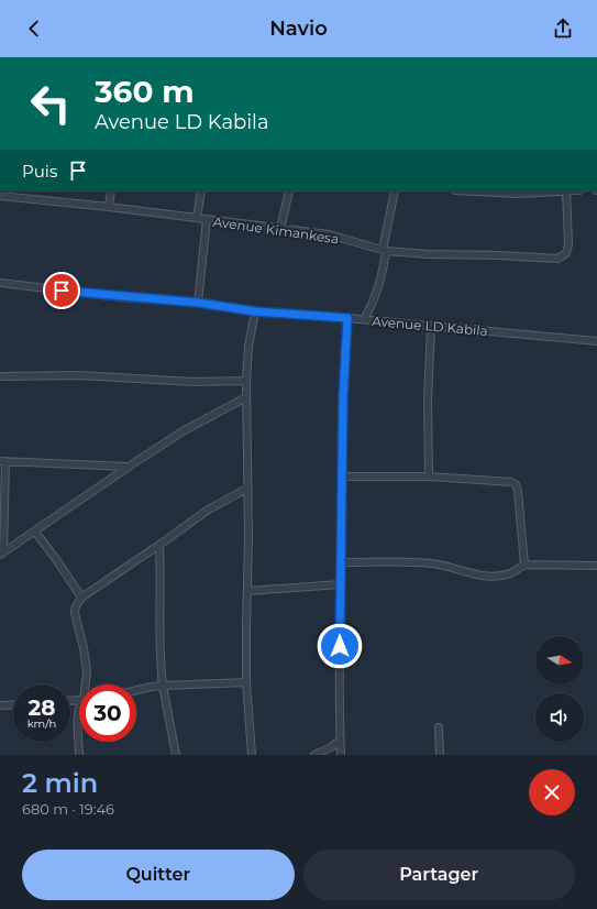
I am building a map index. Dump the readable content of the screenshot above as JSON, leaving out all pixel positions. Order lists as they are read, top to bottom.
{
  "streets": {
    "street": ["Avenue Kimankesa", "Avenue LD Kabila"]
  },
  "north": "right",
  "page": {
    "header": "Navio",
    "turn": ["360 m", "Avenue LD Kabila"],
    "then": "Puis",
    "speed": "28 km/h",
    "limit": "30",
    "heading": ["2 min", "680 m · 19:46"],
    "buttons": ["Quitter", "Partager"]
  }
}
